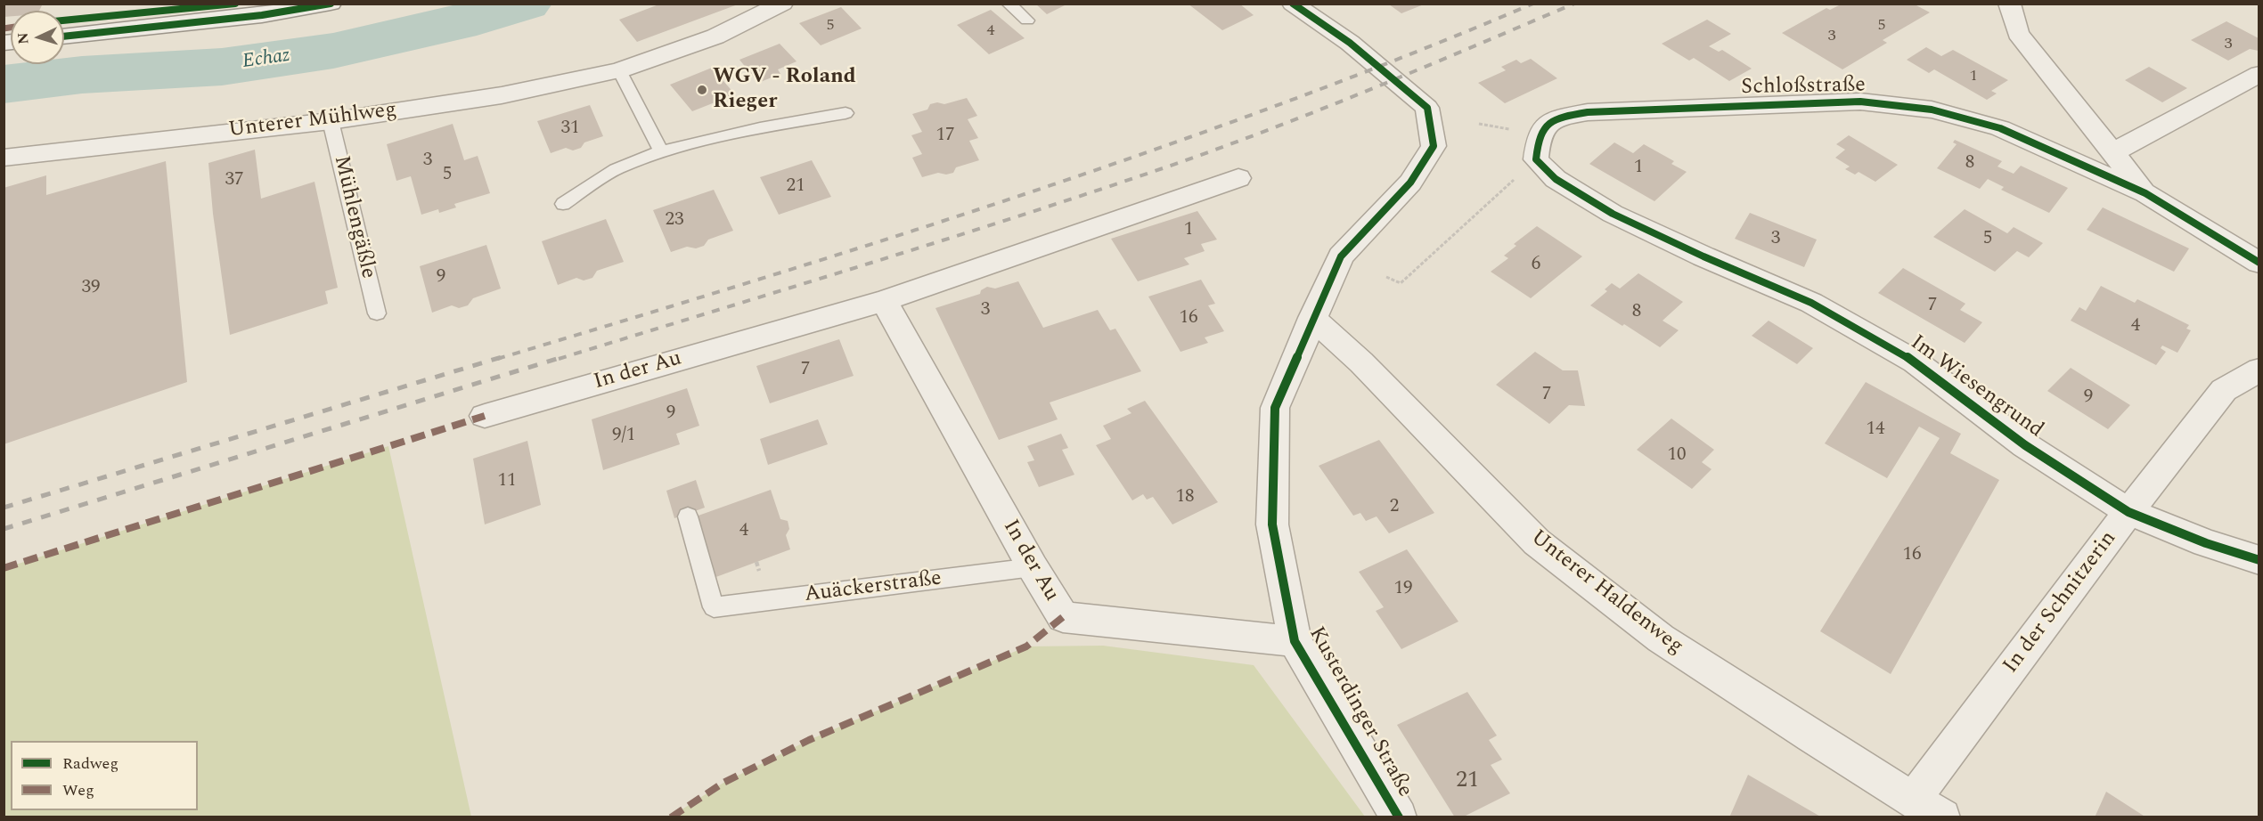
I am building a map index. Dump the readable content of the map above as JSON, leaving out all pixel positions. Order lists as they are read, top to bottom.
{
  "streets": {
    "street": [
      "Schloßstraße",
      "Unterer Mühlweg",
      "In der Au",
      "Im Wiesengrund",
      "Unterer Haldenweg",
      "In der Schnitzerin",
      "Kusterdinger Straße"
    ],
    "lane": ["Mühlengäßle", "Auäckerstraße"]
  },
  "crossings": [
    ["Schloßstraße", "Im Wiesengrund"],
    ["Unterer Mühlweg", "Mühlengäßle"],
    ["In der Au", "Auäckerstraße"],
    ["In der Au", "Kusterdinger Straße"],
    ["Im Wiesengrund", "In der Schnitzerin"],
    ["Unterer Haldenweg", "In der Schnitzerin"],
    ["Unterer Haldenweg", "Kusterdinger Straße"]
  ],
  "water": ["Echaz"],
  "places": ["WGV - Roland Rieger"],
  "house_numbers": [
    "5",
    "5",
    "4",
    "3",
    "3",
    "1",
    "31",
    "17",
    "3",
    "8",
    "1",
    "5",
    "37",
    "21",
    "23",
    "1",
    "3",
    "5",
    "6",
    "9",
    "39",
    "7",
    "3",
    "8",
    "16",
    "4",
    "7",
    "7",
    "9",
    "9",
    "14",
    "9/1",
    "10",
    "11",
    "18",
    "2",
    "4",
    "16",
    "19",
    "21"
  ],
  "legend": ["Radweg", "Weg"],
  "north": "left"
}
